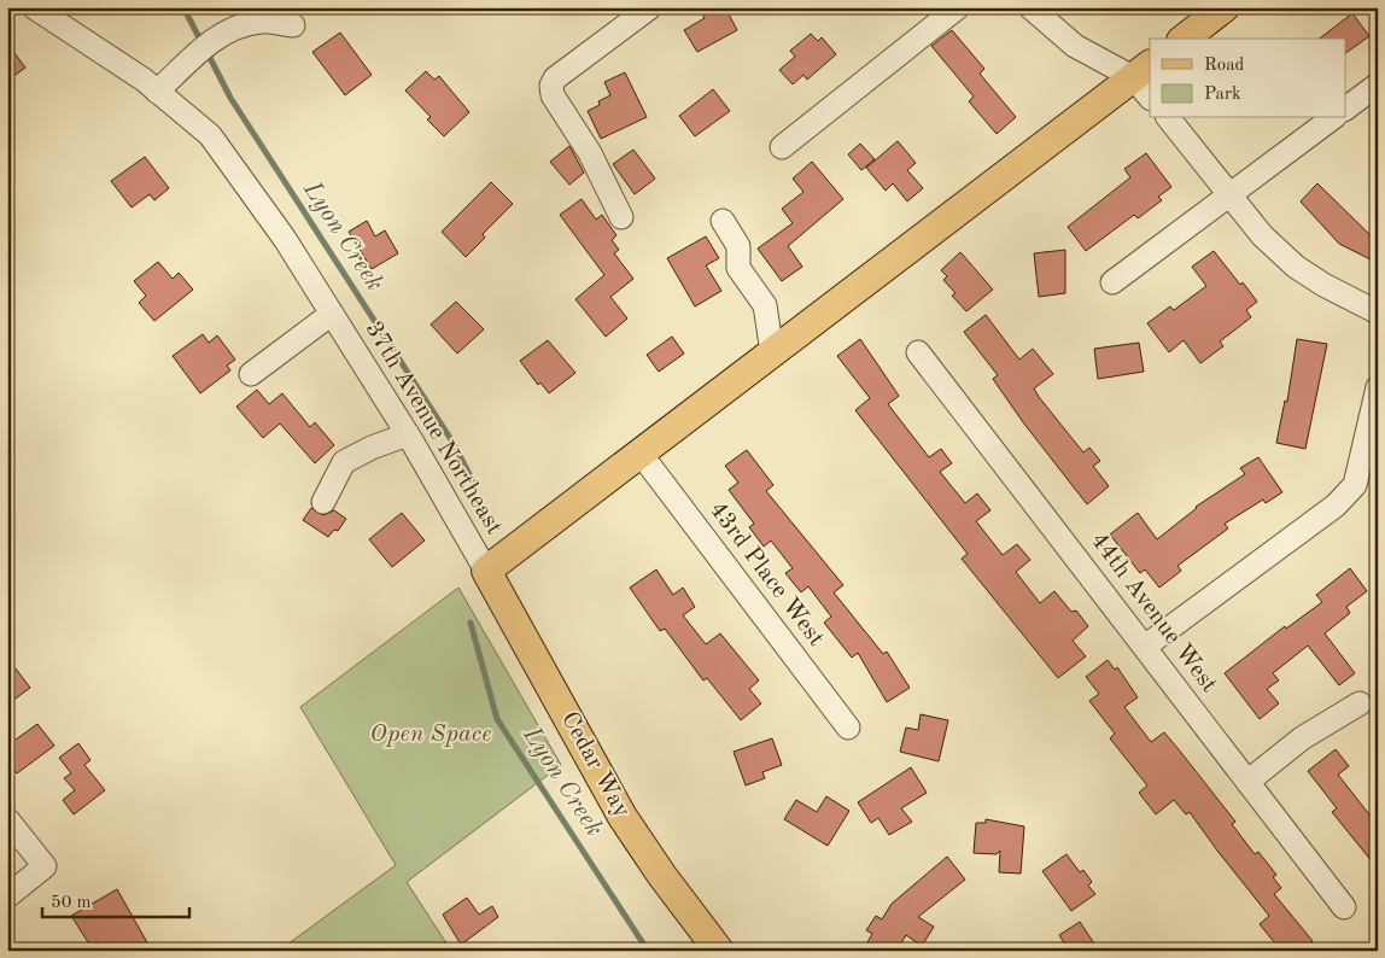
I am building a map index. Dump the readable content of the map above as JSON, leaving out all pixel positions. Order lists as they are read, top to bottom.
{
  "streets": {
    "main road": ["Cedar Way"],
    "street": ["37th Avenue Northeast", "43rd Place West", "44th Avenue West"]
  },
  "crossings": [
    ["37th Avenue Northeast", "Cedar Way"]
  ],
  "water": ["Lyon Creek"],
  "parks": ["Open Space"],
  "legend": ["Road", "Park"],
  "scale_bar": "50 m"
}
